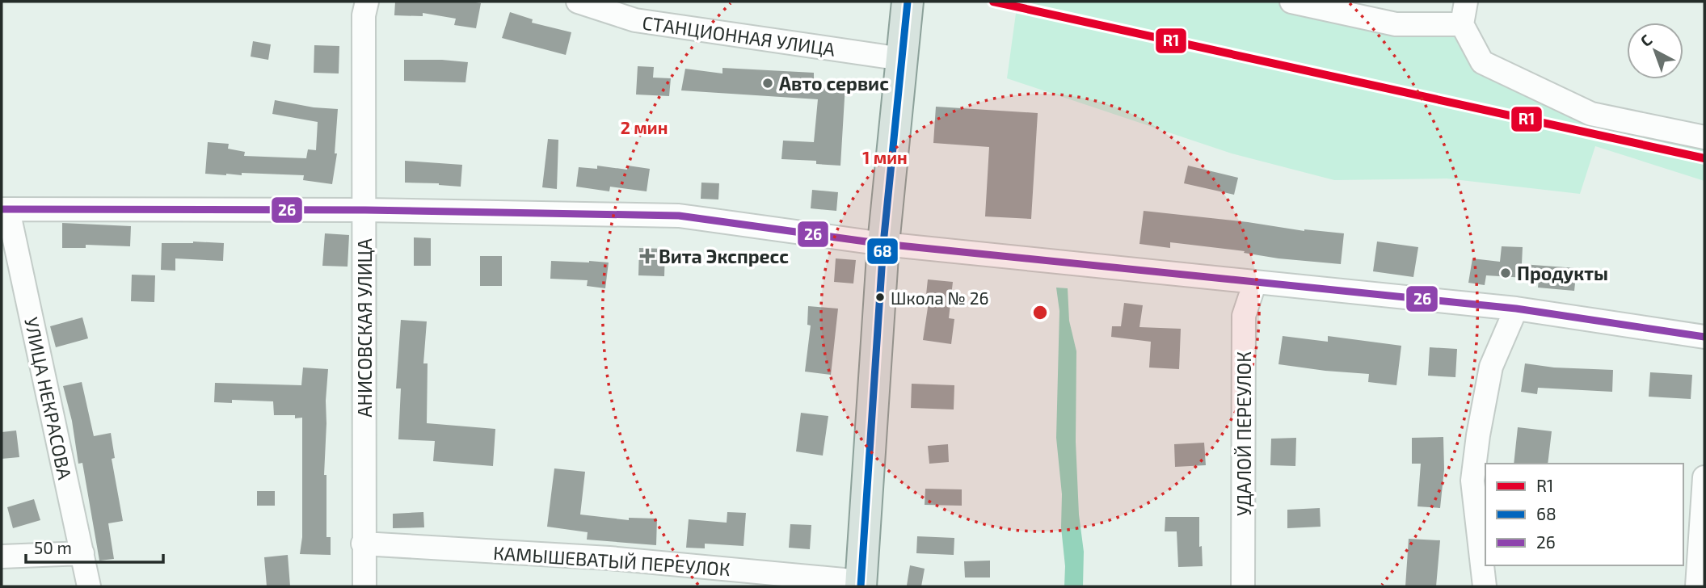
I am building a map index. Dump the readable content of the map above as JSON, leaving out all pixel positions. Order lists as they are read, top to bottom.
{
  "streets": {
    "street": [
      "СТАНЦИОННАЯ УЛИЦА",
      "АНИСОВСКАЯ УЛИЦА",
      "УЛИЦА НЕКРАСОВА",
      "УДАЛОЙ ПЕРЕУЛОК",
      "КАМЫШЕВАТЫЙ ПЕРЕУЛОК"
    ]
  },
  "crossings": [
    ["АНИСОВСКАЯ УЛИЦА", "КАМЫШЕВАТЫЙ ПЕРЕУЛОК"]
  ],
  "places": {
    "other": ["Авто сервис", "Продукты", "Школа № 26"],
    "health": ["Вита Экспресс"]
  },
  "lines": ["transit line R1", "transit line 68", "transit line 26"],
  "legend": ["R1", "68", "26"],
  "scale_bar": "50 m",
  "north": "top left",
  "rings": ["2 мин", "1 мин"]
}
